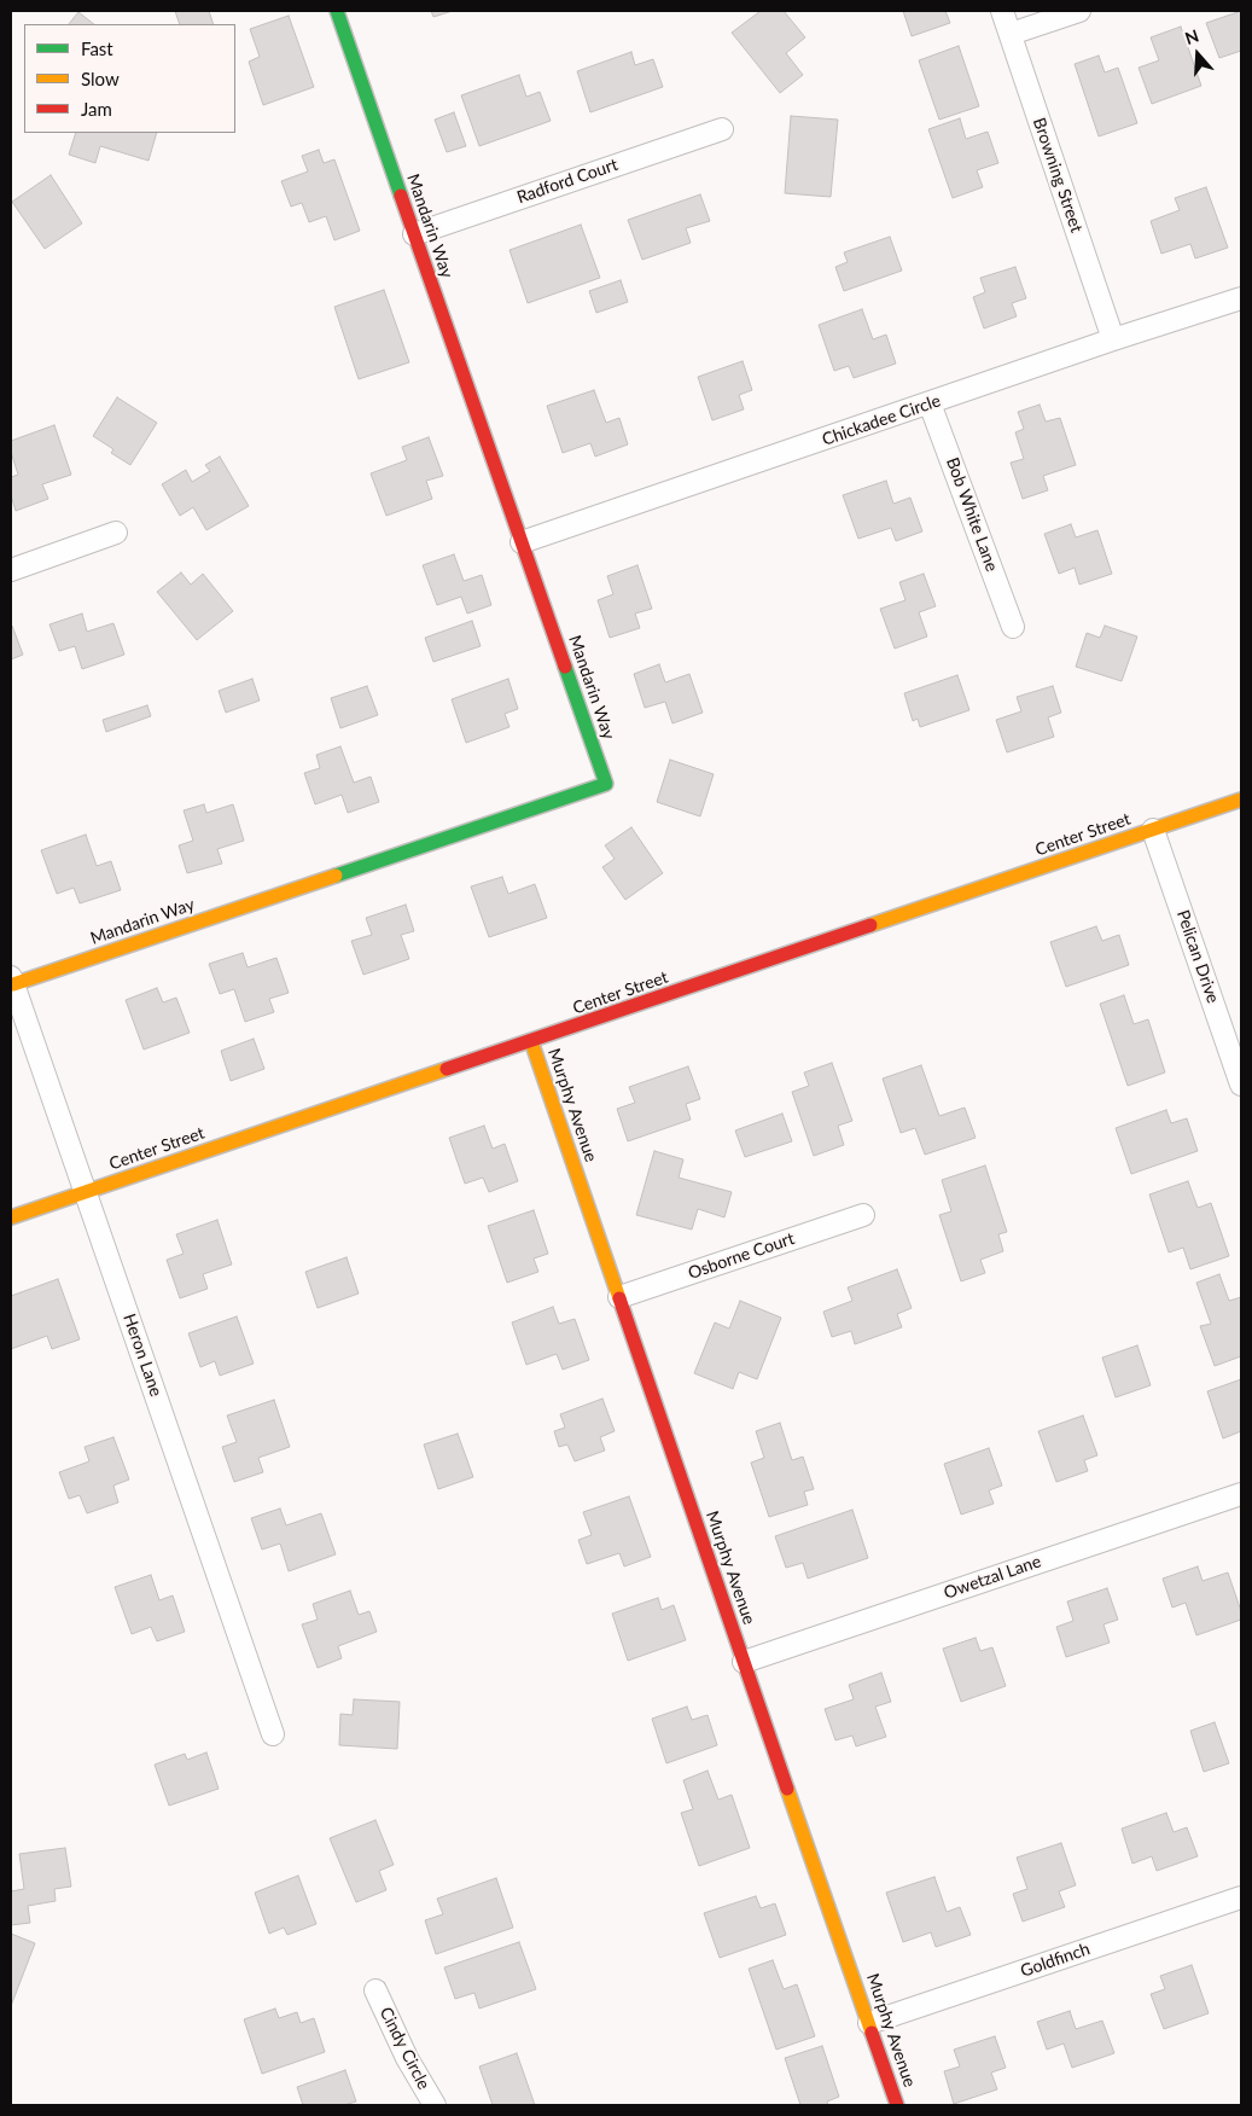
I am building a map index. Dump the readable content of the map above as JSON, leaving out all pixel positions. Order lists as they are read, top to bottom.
{
  "streets": {
    "street": [
      "Browning Street",
      "Radford Court",
      "Mandarin Way",
      "Chickadee Circle",
      "Bob White Lane",
      "Center Street",
      "Pelican Drive",
      "Murphy Avenue",
      "Osborne Court",
      "Heron Lane",
      "Owetzal Lane",
      "Goldfinch",
      "Cindy Circle"
    ]
  },
  "crossings": [
    ["Browning Street", "Chickadee Circle"],
    ["Radford Court", "Mandarin Way"],
    ["Mandarin Way", "Chickadee Circle"],
    ["Mandarin Way", "Heron Lane"],
    ["Chickadee Circle", "Bob White Lane"],
    ["Center Street", "Pelican Drive"],
    ["Center Street", "Murphy Avenue"],
    ["Center Street", "Heron Lane"],
    ["Murphy Avenue", "Osborne Court"],
    ["Murphy Avenue", "Owetzal Lane"],
    ["Murphy Avenue", "Goldfinch"]
  ],
  "legend": ["Fast", "Slow", "Jam"],
  "north": "top"
}
